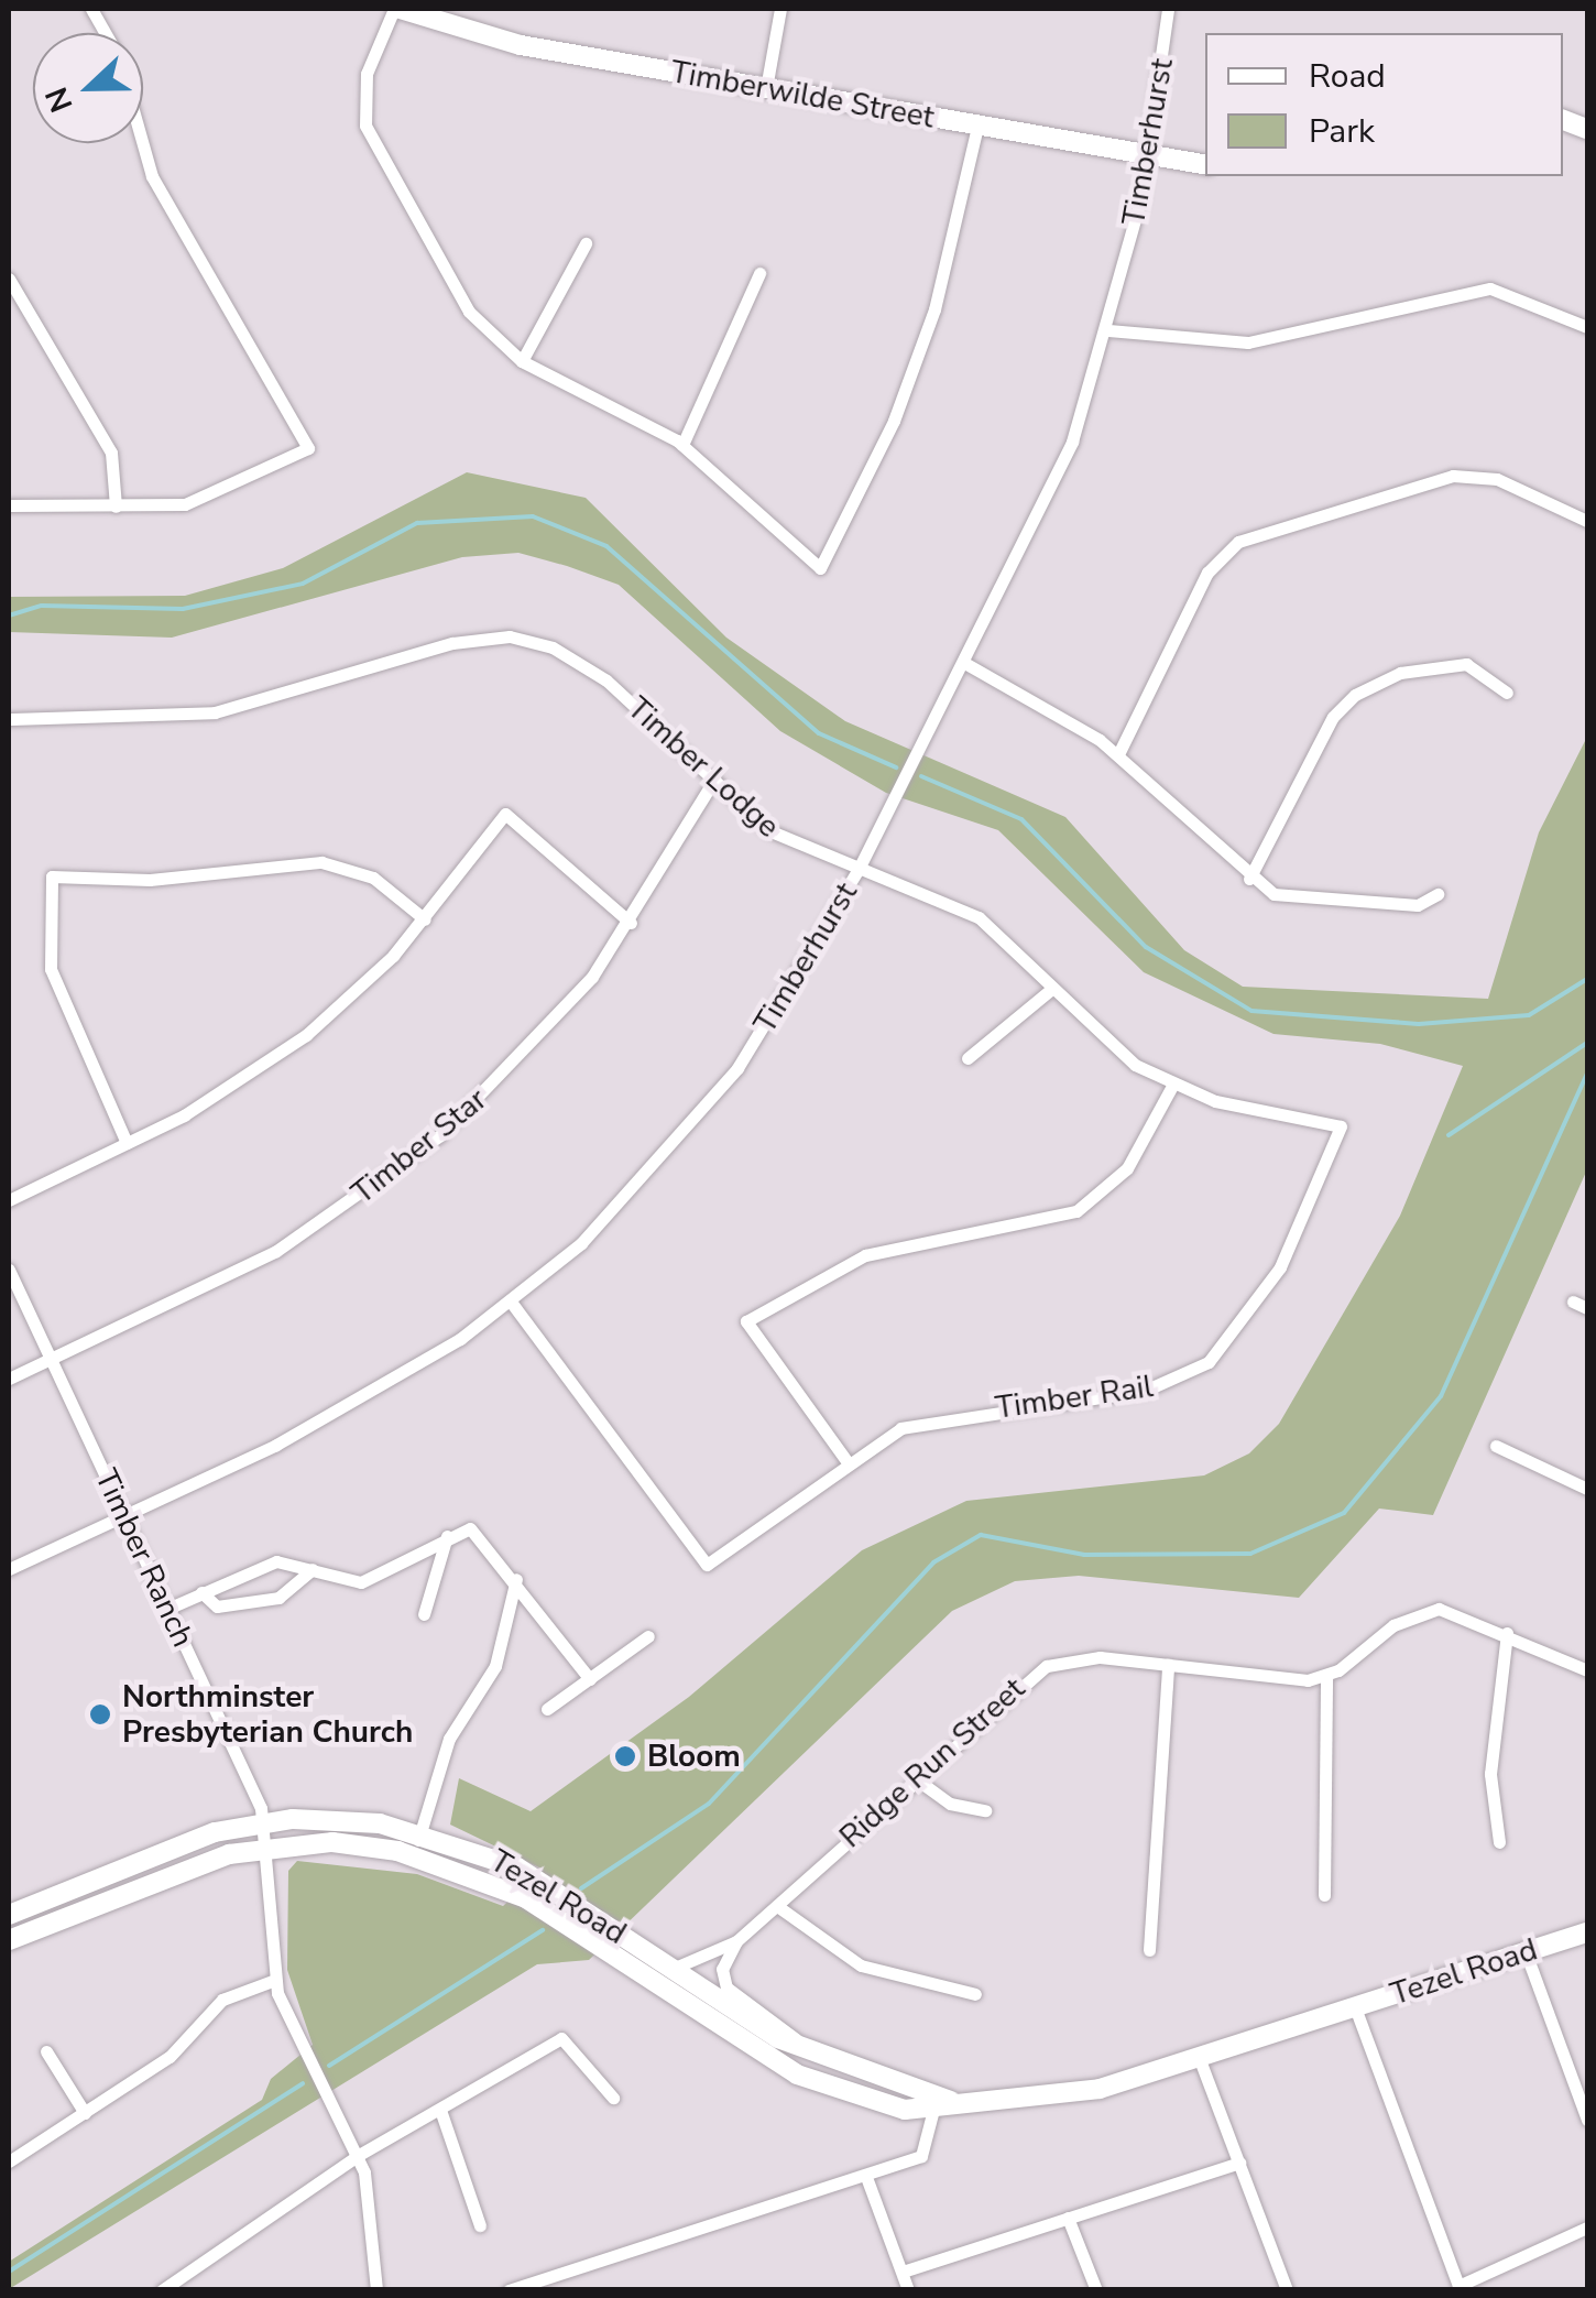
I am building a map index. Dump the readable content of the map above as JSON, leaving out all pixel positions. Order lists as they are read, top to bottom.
{
  "streets": {
    "main road": ["Timberwilde Street", "Tezel Road"],
    "street": [
      "Timberhurst",
      "Timber Lodge",
      "Timber Star",
      "Timber Rail",
      "Timber Ranch",
      "Ridge Run Street"
    ]
  },
  "crossings": [
    ["Timberwilde Street", "Timberhurst"],
    ["Timberhurst", "Timber Lodge"],
    ["Timberhurst", "Timber Rail"],
    ["Timberhurst", "Timber Ranch"],
    ["Timber Lodge", "Timber Star"],
    ["Timber Lodge", "Timber Rail"],
    ["Timber Star", "Timber Ranch"],
    ["Timber Ranch", "Tezel Road"],
    ["Ridge Run Street", "Tezel Road"]
  ],
  "places": ["Northminster Presbyterian Church", "Bloom"],
  "legend": ["Road", "Park"],
  "north": "left"
}
